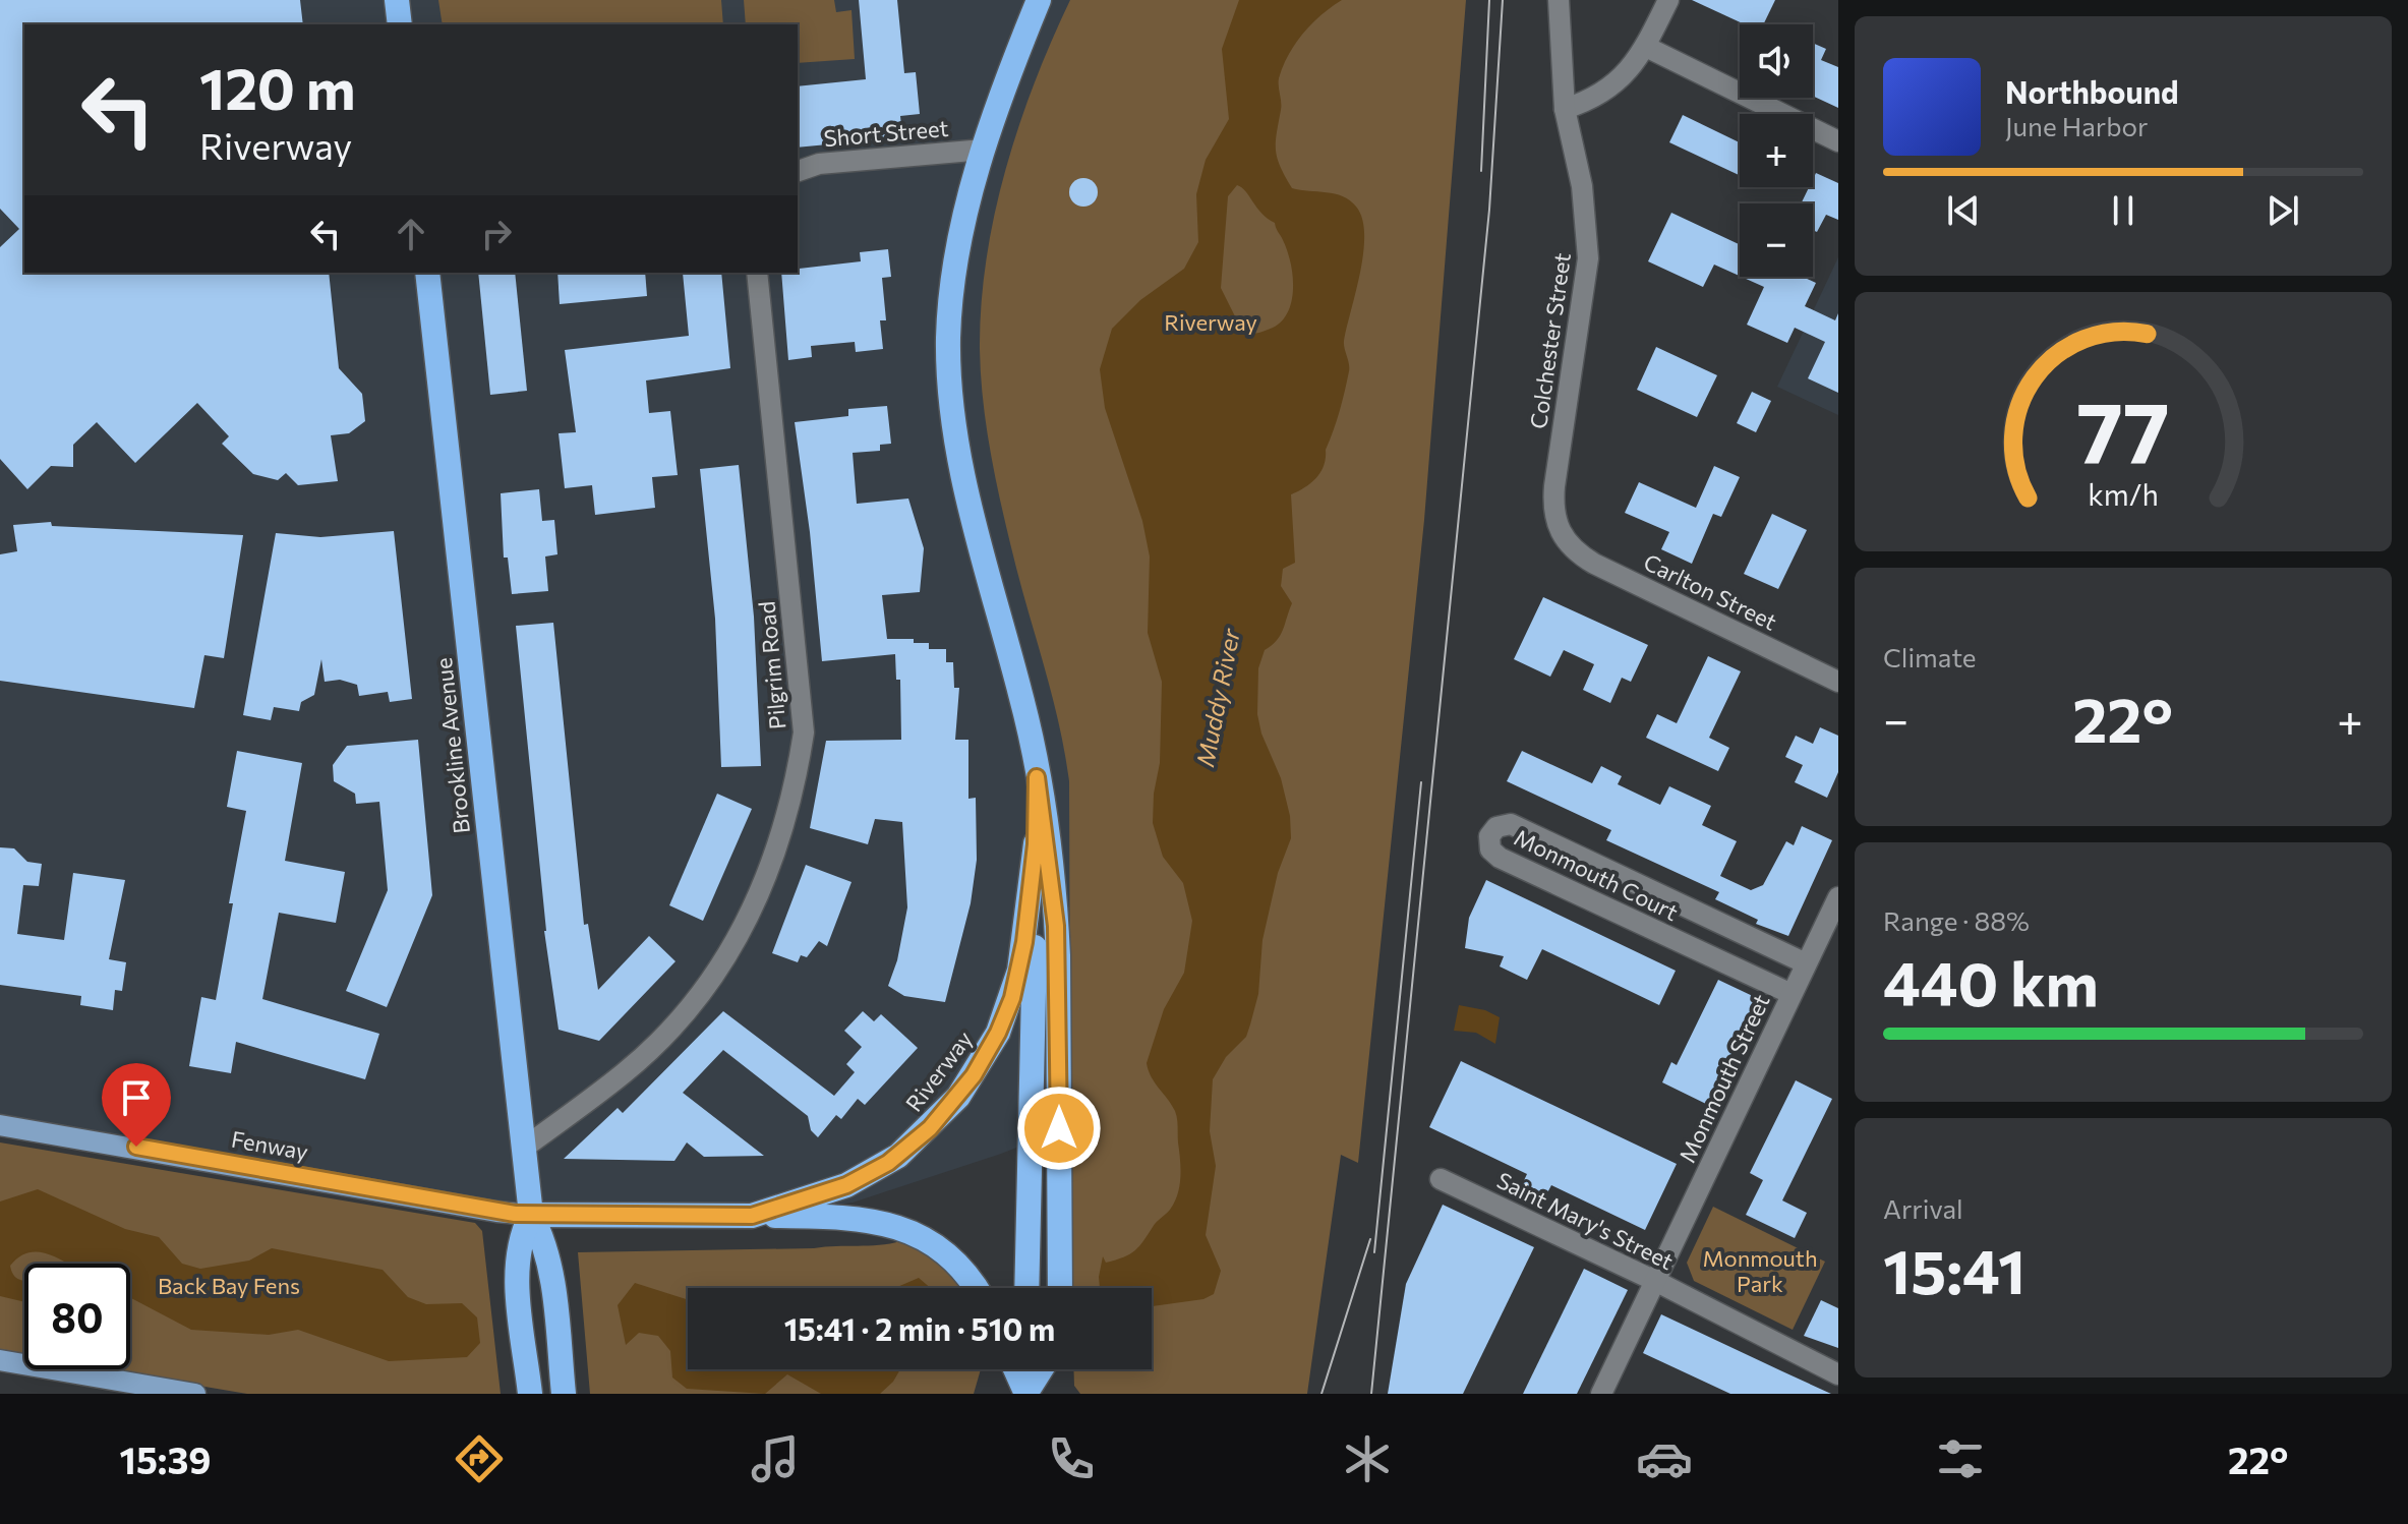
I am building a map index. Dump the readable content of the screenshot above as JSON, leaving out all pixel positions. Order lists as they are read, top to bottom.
{
  "streets": {
    "highway": ["Brookline Avenue", "Riverway"],
    "main road": ["Fenway"],
    "street": [
      "Short Street",
      "Colchester Street",
      "Carlton Street",
      "Pilgrim Road",
      "Monmouth Court",
      "Monmouth Street",
      "Saint Mary's Street"
    ]
  },
  "crossings": [
    ["Short Street", "Riverway"],
    ["Colchester Street", "Carlton Street"],
    ["Pilgrim Road", "Brookline Avenue"],
    ["Brookline Avenue", "Riverway"],
    ["Brookline Avenue", "Fenway"],
    ["Monmouth Court", "Monmouth Street"],
    ["Riverway", "Fenway"],
    ["Monmouth Street", "Saint Mary's Street"]
  ],
  "water": ["Muddy River"],
  "parks": ["Riverway", "Monmouth Park", "Back Bay Fens"],
  "page": {
    "map_buttons": ["+", "−"],
    "turn": ["120 m", "Riverway"],
    "song": ["Northbound", "June Harbor"],
    "tile": [
      "Climate",
      ["Range · 88%", "440 km"],
      ["Arrival", "15:41"]
    ],
    "heat": ["−", "22°", "+"],
    "limit": "80",
    "trip": "15:41 · 2 min · 510 m",
    "tabs": ["15:39", "22°"],
    "gauge": ["77", "km/h"]
  }
}
